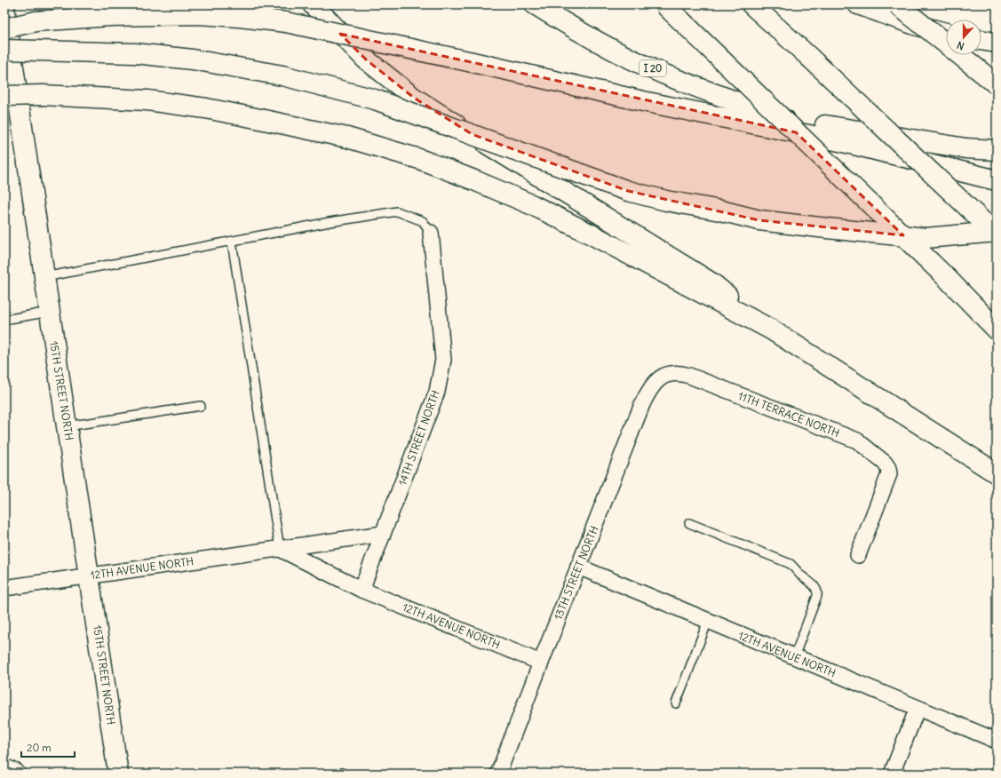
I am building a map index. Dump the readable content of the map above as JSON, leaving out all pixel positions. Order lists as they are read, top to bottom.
{
  "streets": {
    "main road": ["I 20", "15TH STREET NORTH"],
    "street": [
      "11TH TERRACE NORTH",
      "14TH STREET NORTH",
      "12TH AVENUE NORTH",
      "13TH STREET NORTH"
    ]
  },
  "crossings": [
    ["15TH STREET NORTH", "12TH AVENUE NORTH"],
    ["11TH TERRACE NORTH", "13TH STREET NORTH"],
    ["14TH STREET NORTH", "12TH AVENUE NORTH"],
    ["12TH AVENUE NORTH", "13TH STREET NORTH"]
  ],
  "scale_bar": "20 m",
  "north": "bottom"
}
